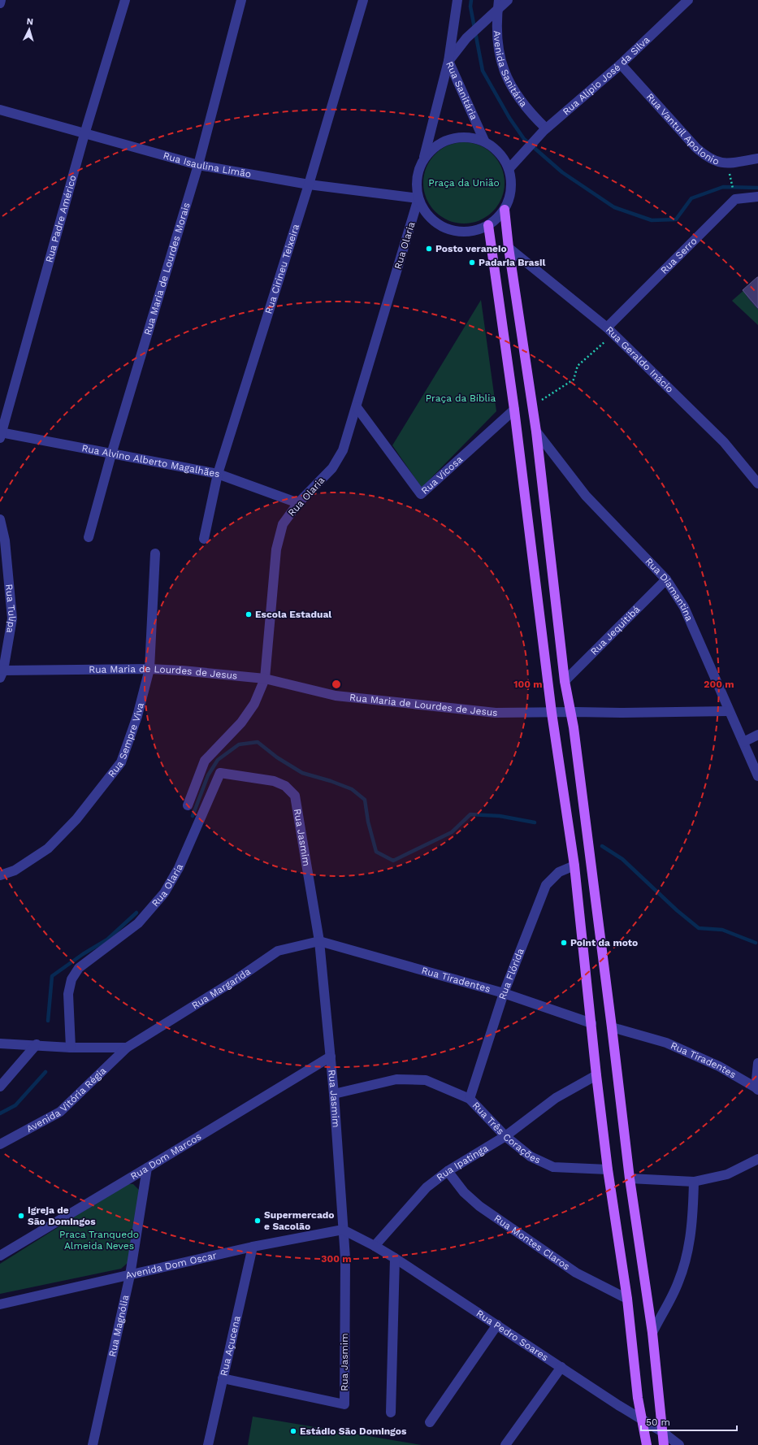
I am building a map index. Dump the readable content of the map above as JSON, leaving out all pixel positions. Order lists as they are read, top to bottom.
{
  "streets": {
    "street": [
      "Avenida Sanitária",
      "Rua Alípio José da Silva",
      "Rua Sanitária",
      "Rua Vantuil Apolonio",
      "Rua Isaulina Limão",
      "Rua Padre Américo",
      "Rua Olaria",
      "Rua Serro",
      "Rua Maria de Lourdes Morais",
      "Rua Cirineu Teixeira",
      "Rua Geraldo Inácio",
      "Rua Alvino Alberto Magalhães",
      "Rua Vicosa",
      "Rua Diamantina",
      "Rua Tulipa",
      "Rua Jequitibá",
      "Rua Maria de Lourdes de Jesus",
      "Rua Sempre Viva",
      "Rua Jasmim",
      "Rua Flórida",
      "Rua Tiradentes",
      "Rua Margarida",
      "Avenida Vitória Régia",
      "Rua Três Corações",
      "Rua Dom Marcos",
      "Rua Ipatinga",
      "Rua Montes Claros",
      "Avenida Dom Oscar",
      "Rua Magnólia",
      "Rua Pedro Soares",
      "Rua Açucena"
    ]
  },
  "crossings": [
    ["Avenida Sanitária", "Rua Alípio José da Silva"],
    ["Rua Alípio José da Silva", "Rua Sanitária"],
    ["Rua Alípio José da Silva", "Rua Vantuil Apolonio"],
    ["Rua Alípio José da Silva", "Rua Isaulina Limão"],
    ["Rua Alípio José da Silva", "Rua Olaria"],
    ["Rua Sanitária", "Rua Isaulina Limão"],
    ["Rua Sanitária", "Rua Olaria"],
    ["Rua Isaulina Limão", "Rua Padre Américo"],
    ["Rua Isaulina Limão", "Rua Olaria"],
    ["Rua Isaulina Limão", "Rua Maria de Lourdes Morais"],
    ["Rua Isaulina Limão", "Rua Cirineu Teixeira"],
    ["Rua Padre Américo", "Rua Alvino Alberto Magalhães"],
    ["Rua Olaria", "Rua Alvino Alberto Magalhães"],
    ["Rua Olaria", "Rua Vicosa"],
    ["Rua Olaria", "Rua Maria de Lourdes de Jesus"],
    ["Rua Olaria", "Rua Jasmim"],
    ["Rua Serro", "Rua Geraldo Inácio"],
    ["Rua Maria de Lourdes Morais", "Rua Alvino Alberto Magalhães"],
    ["Rua Cirineu Teixeira", "Rua Alvino Alberto Magalhães"],
    ["Rua Diamantina", "Rua Jequitibá"],
    ["Rua Diamantina", "Rua Maria de Lourdes de Jesus"],
    ["Rua Tulipa", "Rua Maria de Lourdes de Jesus"],
    ["Rua Maria de Lourdes de Jesus", "Rua Sempre Viva"],
    ["Rua Jasmim", "Rua Tiradentes"],
    ["Rua Jasmim", "Rua Margarida"],
    ["Rua Jasmim", "Rua Três Corações"],
    ["Rua Jasmim", "Rua Dom Marcos"],
    ["Rua Jasmim", "Avenida Dom Oscar"],
    ["Rua Jasmim", "Rua Pedro Soares"],
    ["Rua Jasmim", "Rua Açucena"],
    ["Rua Flórida", "Rua Tiradentes"],
    ["Rua Flórida", "Rua Três Corações"],
    ["Rua Tiradentes", "Rua Margarida"],
    ["Rua Margarida", "Avenida Vitória Régia"],
    ["Rua Três Corações", "Rua Ipatinga"],
    ["Rua Dom Marcos", "Rua Magnólia"],
    ["Rua Ipatinga", "Rua Montes Claros"],
    ["Rua Ipatinga", "Rua Pedro Soares"],
    ["Avenida Dom Oscar", "Rua Magnólia"],
    ["Avenida Dom Oscar", "Rua Pedro Soares"],
    ["Avenida Dom Oscar", "Rua Açucena"]
  ],
  "parks": ["Praça da União", "Praça da Bíblia", "Praca Tranquedo Almeida Neves"],
  "places": [
    "Posto veraneio",
    "Padaria Brasil",
    "Escola Estadual",
    "Point da moto",
    "Igreja de São Domingos",
    "Supermercado e Sacolão",
    "Estádio São Domingos"
  ],
  "scale_bar": "50 m",
  "north": "top",
  "rings": ["100 m", "200 m", "300 m"]
}
